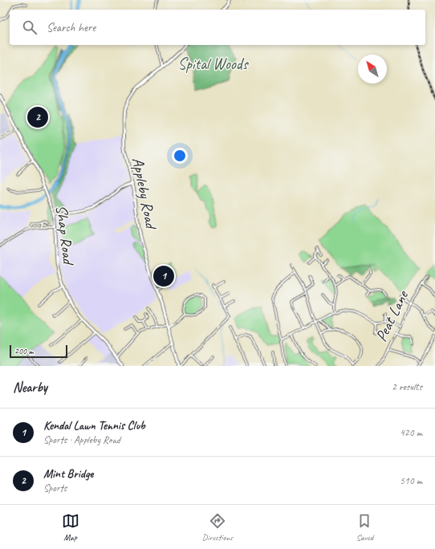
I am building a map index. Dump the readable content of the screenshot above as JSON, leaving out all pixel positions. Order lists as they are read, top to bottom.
{
  "streets": {
    "main road": ["Appleby Road", "Shap Road"],
    "street": ["Peat Lane"]
  },
  "parks": ["Spital Woods"],
  "scale_bar": "200 m",
  "north": "top left",
  "page": {
    "search": "Search here",
    "pins": ["2", "1"],
    "scale": "200 m",
    "heading": ["Nearby", "2 results"],
    "list": [
      {
        "mark": "1",
        "name": "Kendal Lawn Tennis Club",
        "note": "Sports · Appleby Road",
        "value": "420 m"
      },
      {
        "mark": "2",
        "name": "Mint Bridge",
        "note": "Sports",
        "value": "510 m"
      }
    ],
    "nav": ["Map", "Directions", "Saved"]
  }
}
